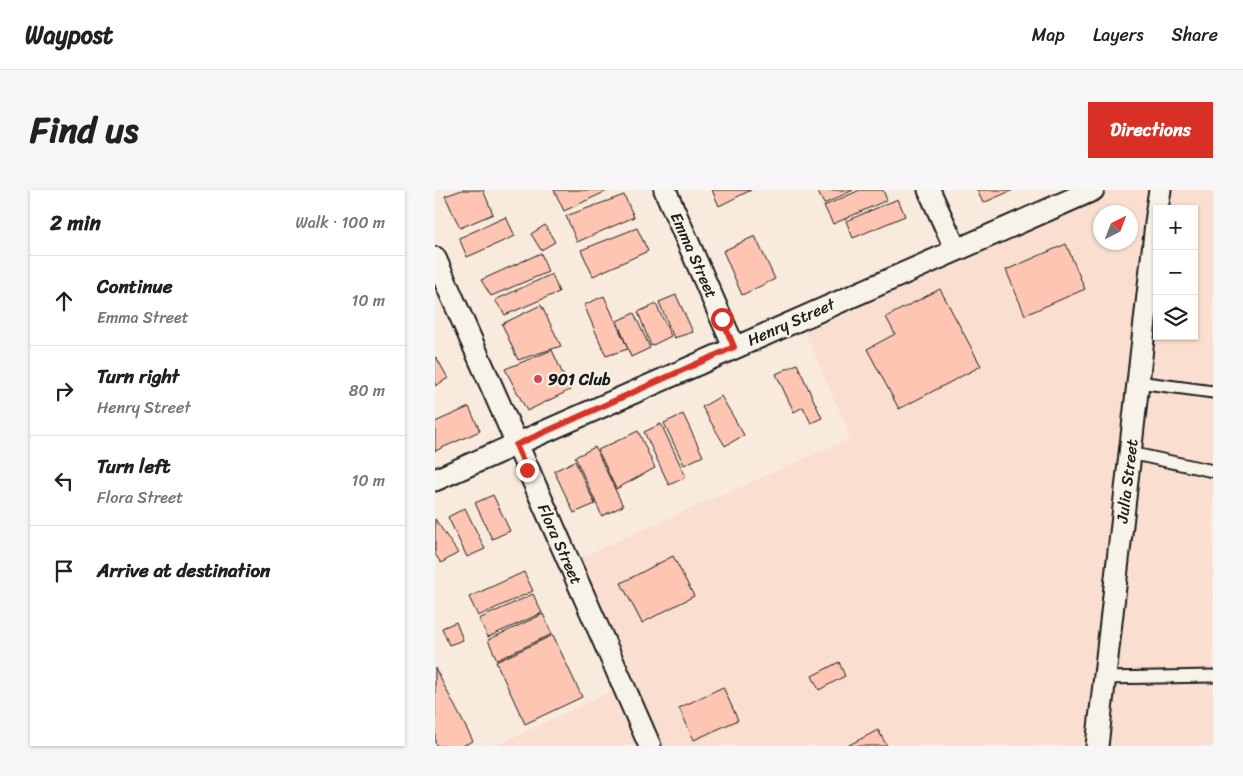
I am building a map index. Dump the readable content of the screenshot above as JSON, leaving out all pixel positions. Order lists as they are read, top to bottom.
{
  "streets": {
    "street": [
      "Emma Street",
      "Henry Street",
      "Julia Street",
      "Flora Street"
    ]
  },
  "crossings": [
    ["Emma Street", "Henry Street"],
    ["Henry Street", "Flora Street"]
  ],
  "places": ["901 Club"],
  "north": "top right",
  "page": {
    "header": "Waypost",
    "nav": ["Map", "Layers", "Share"],
    "title": "Find us",
    "buttons": "Directions",
    "heading": ["2 min", "Walk · 100 m"],
    "map_buttons": ["+", "−"],
    "list": [
      ["Continue", "Emma Street", "10 m"],
      ["Turn right", "Henry Street", "80 m"],
      ["Turn left", "Flora Street", "10 m"],
      "Arrive at destination"
    ]
  }
}
